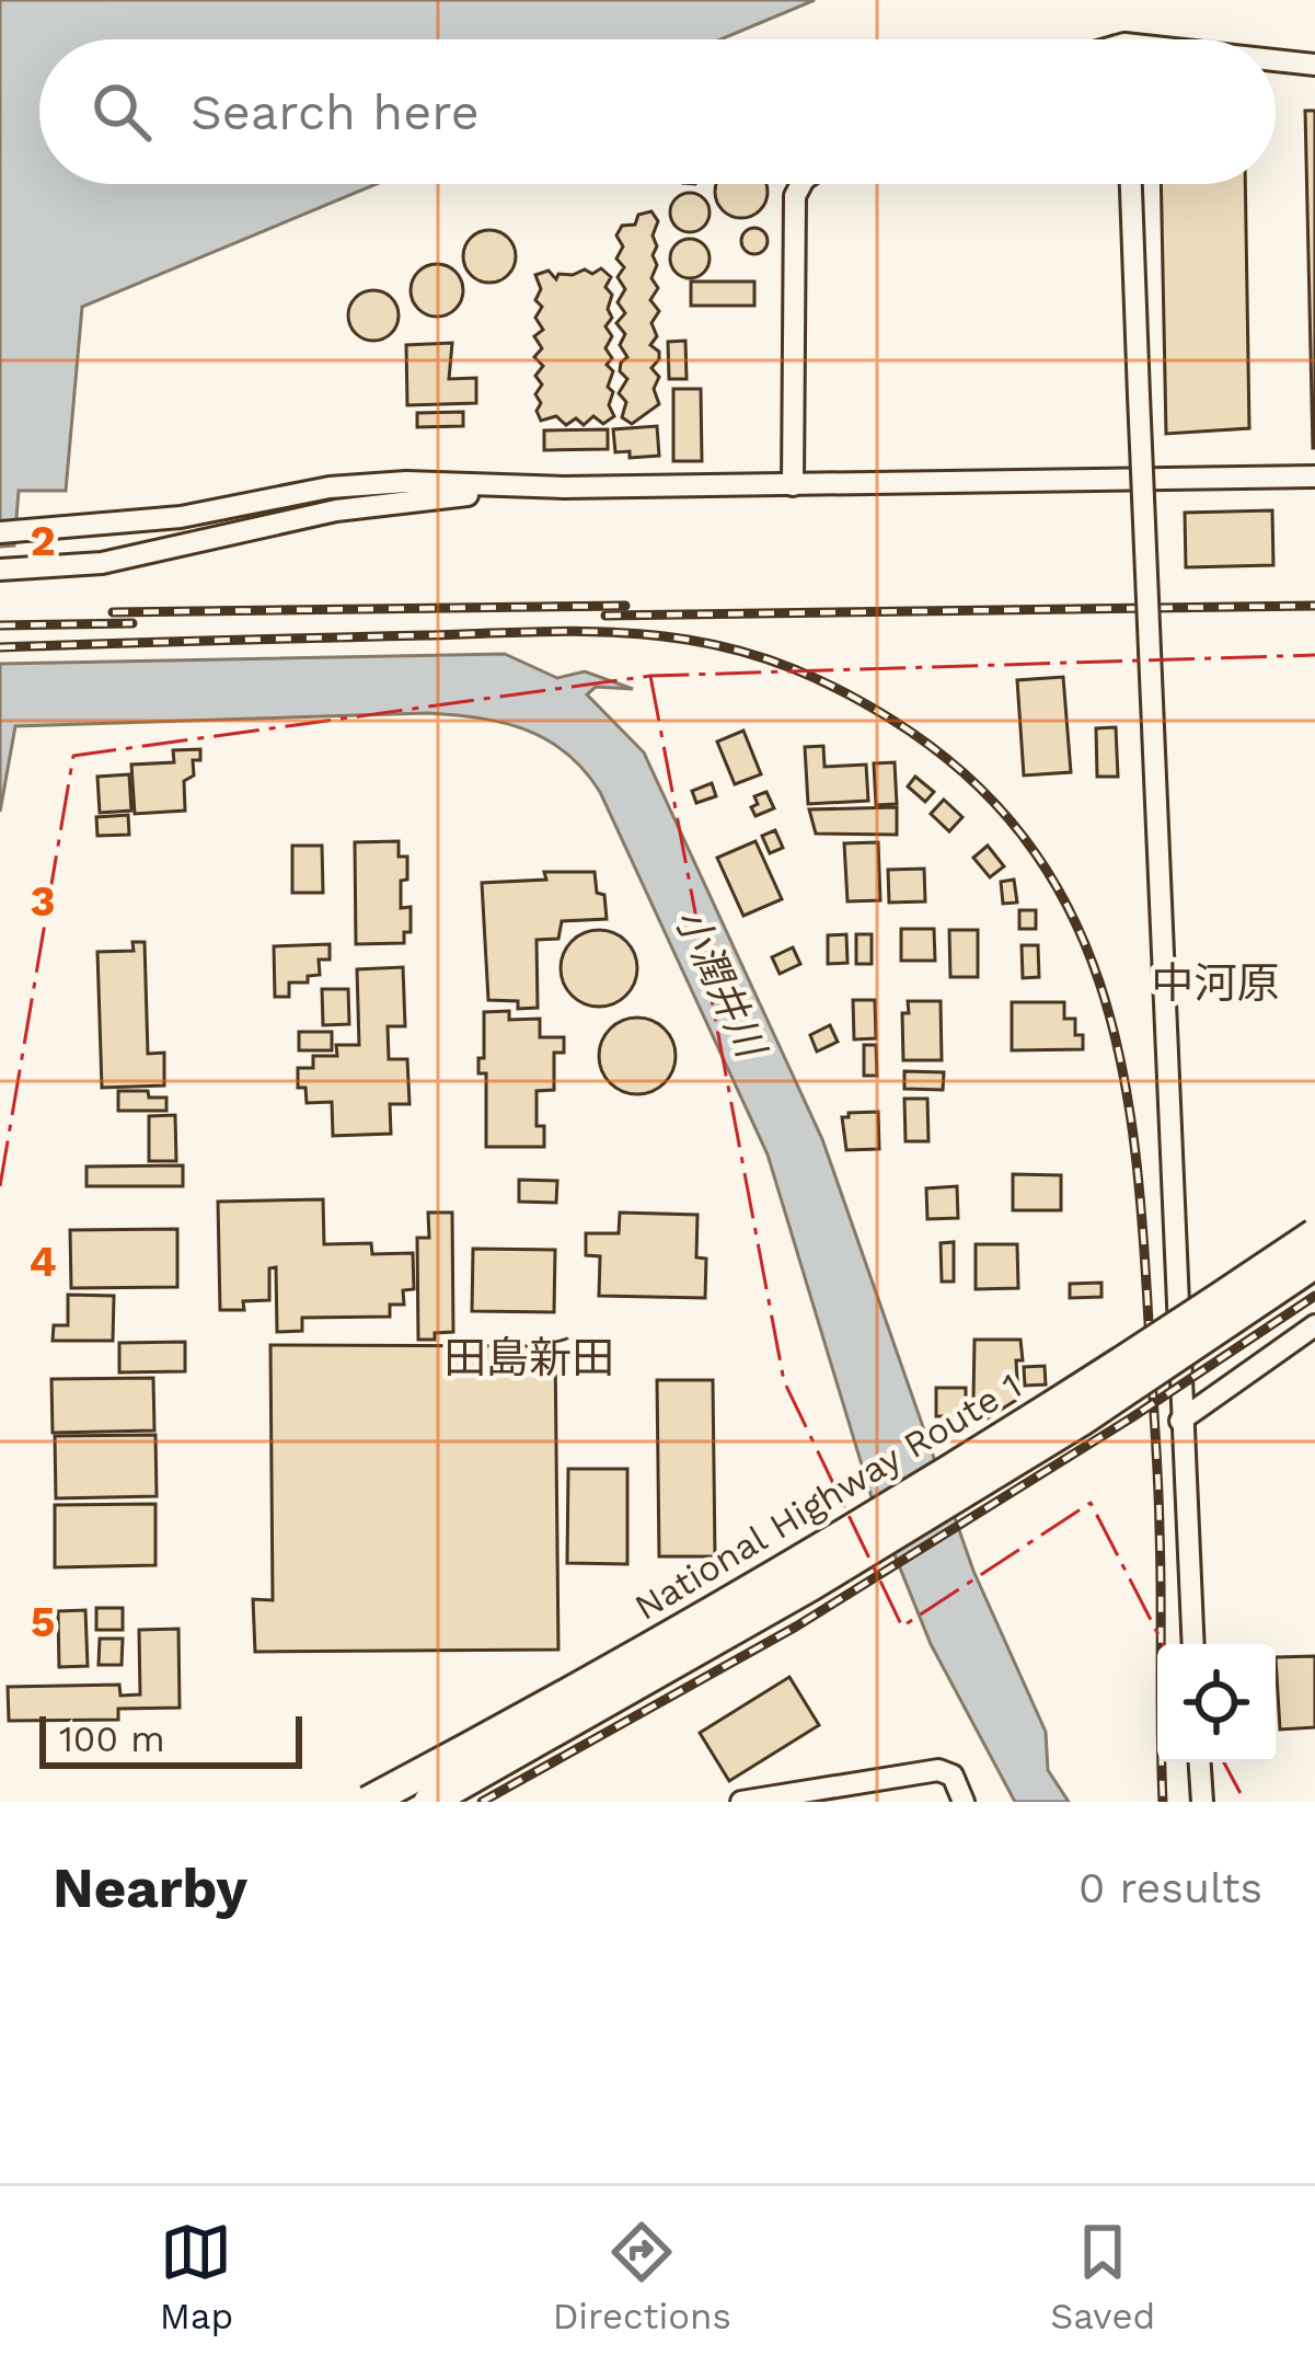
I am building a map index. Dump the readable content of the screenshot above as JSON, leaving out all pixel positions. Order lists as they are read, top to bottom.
{
  "streets": {
    "highway": ["National Highway Route 1"]
  },
  "districts": ["中河原", "田島新田"],
  "water": ["小潤井川"],
  "scale_bar": "100 m",
  "page": {
    "search": "Search here",
    "scale": "100 m",
    "heading": ["Nearby", "0 results"],
    "nav": ["Map", "Directions", "Saved"]
  },
  "grid": {
    "rows": [
      "2",
      "3",
      "4",
      "5"
    ]
  }
}
